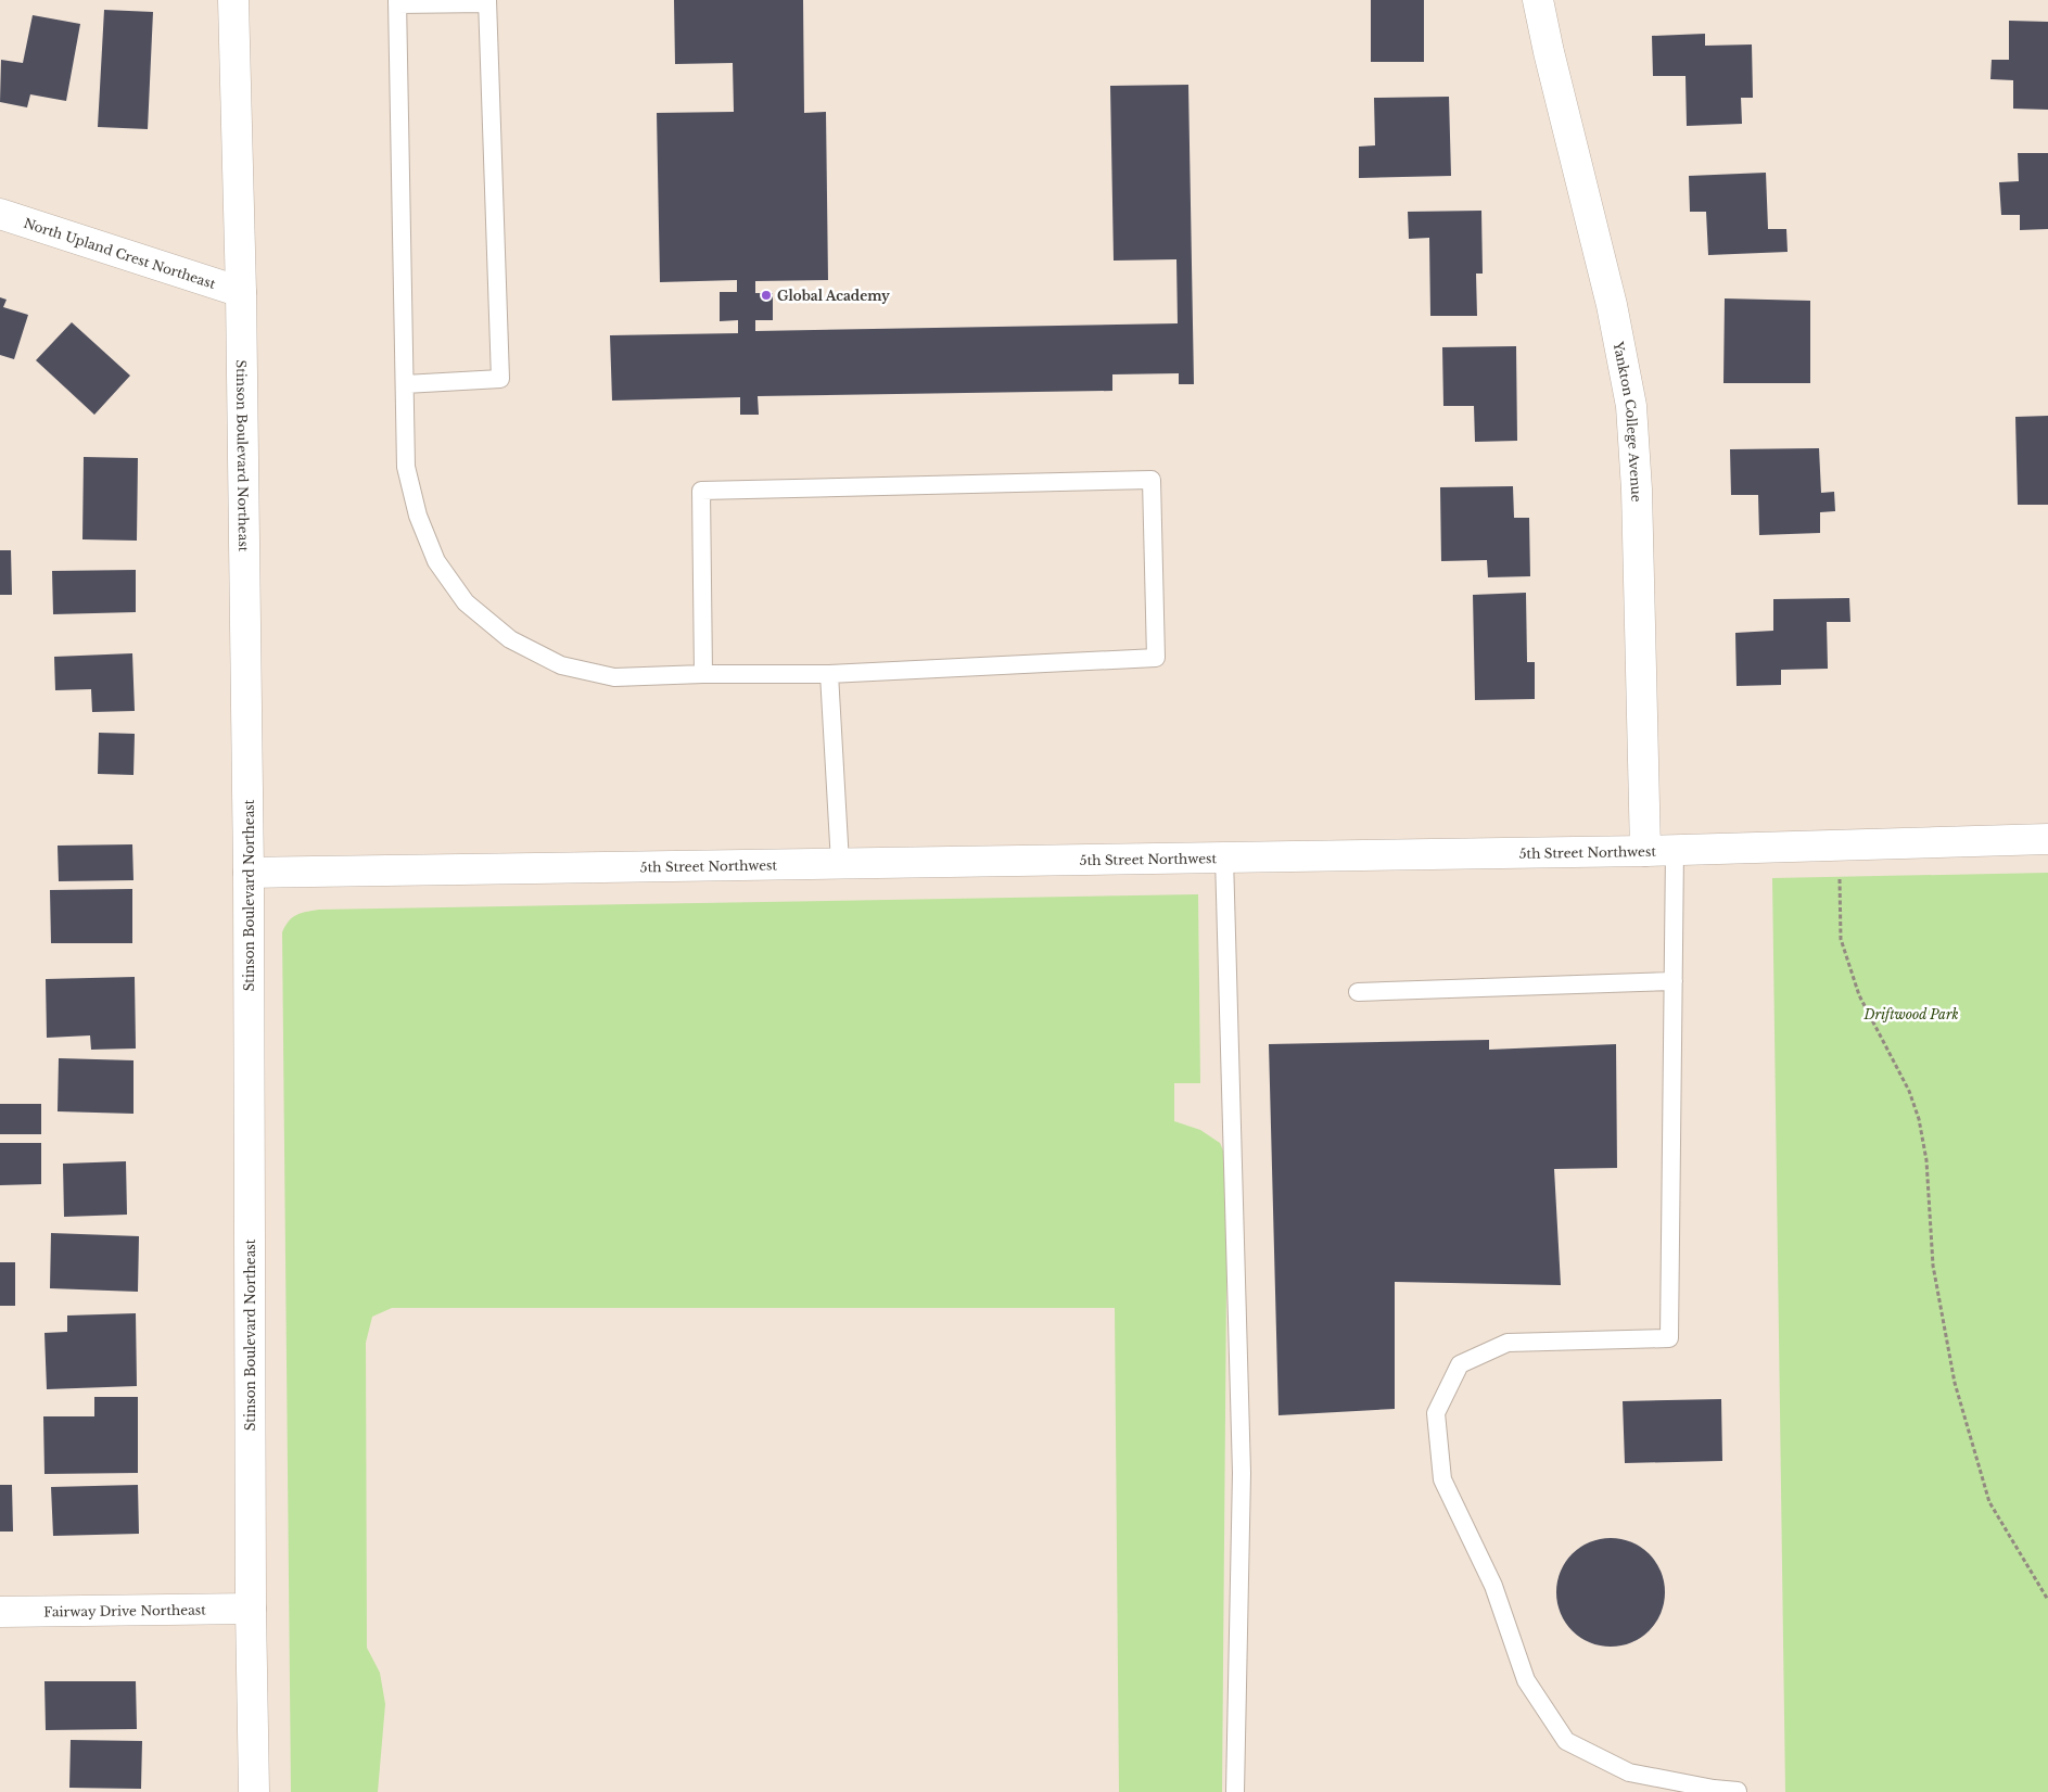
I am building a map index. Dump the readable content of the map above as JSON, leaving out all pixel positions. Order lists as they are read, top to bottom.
{
  "streets": {
    "street": [
      "North Upland Crest Northeast",
      "Yankton College Avenue",
      "Stinson Boulevard Northeast",
      "5th Street Northwest",
      "Fairway Drive Northeast"
    ]
  },
  "crossings": [
    ["North Upland Crest Northeast", "Stinson Boulevard Northeast"],
    ["Yankton College Avenue", "5th Street Northwest"],
    ["Stinson Boulevard Northeast", "5th Street Northwest"],
    ["Stinson Boulevard Northeast", "Fairway Drive Northeast"]
  ],
  "parks": ["Driftwood Park"],
  "places": ["Global Academy"]
}
